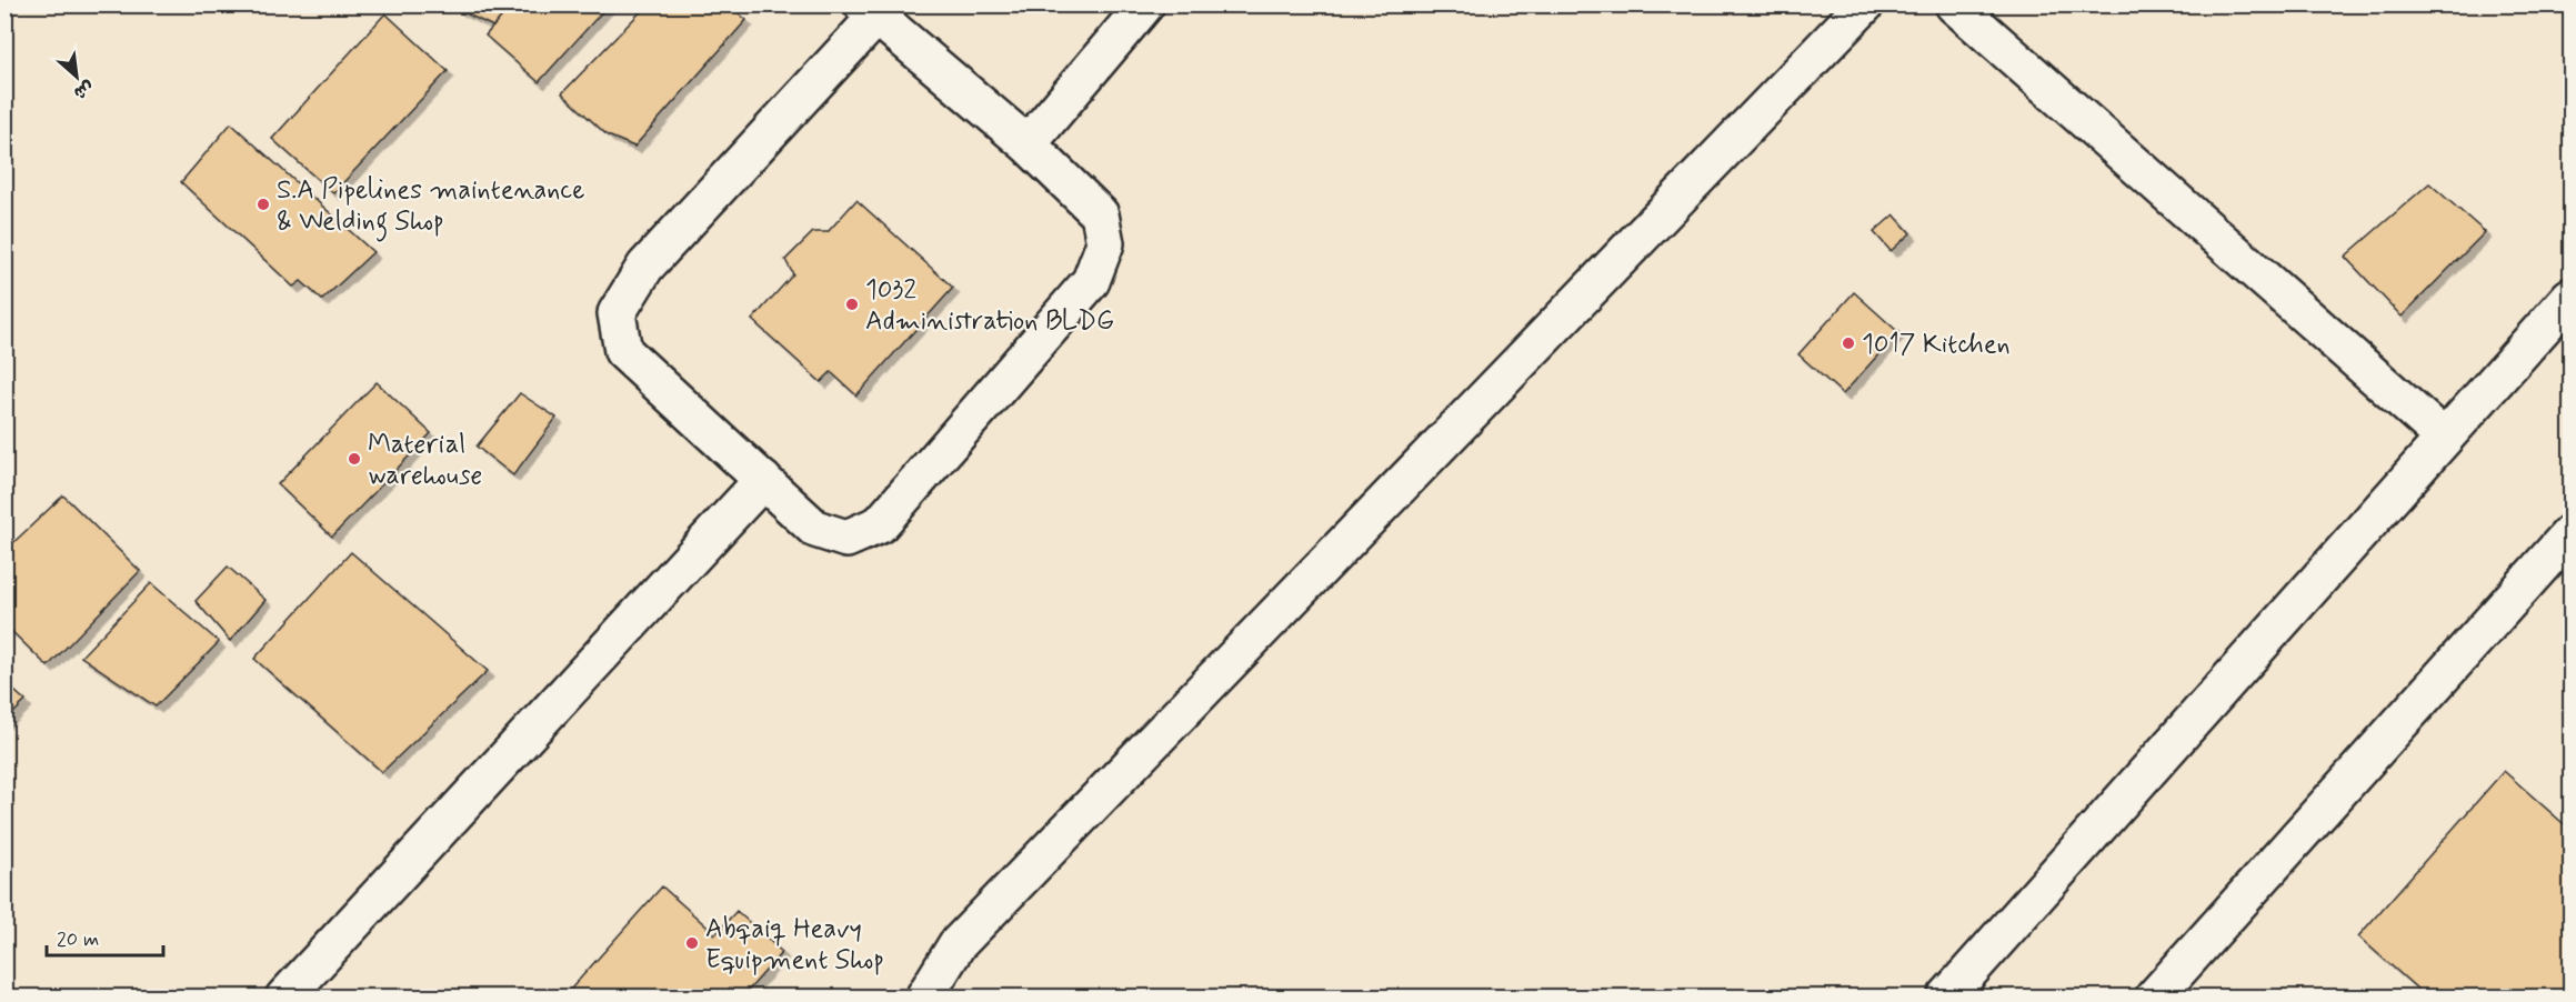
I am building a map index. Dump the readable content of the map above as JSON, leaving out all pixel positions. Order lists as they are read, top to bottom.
{
  "places": [
    "S.A Pipelines maintenance & Welding Shop",
    "1032 Administration BLDG",
    "1017 Kitchen",
    "Material warehouse",
    "Abqaiq Heavy Equipment Shop"
  ],
  "scale_bar": "20 m",
  "north": "bottom right"
}
